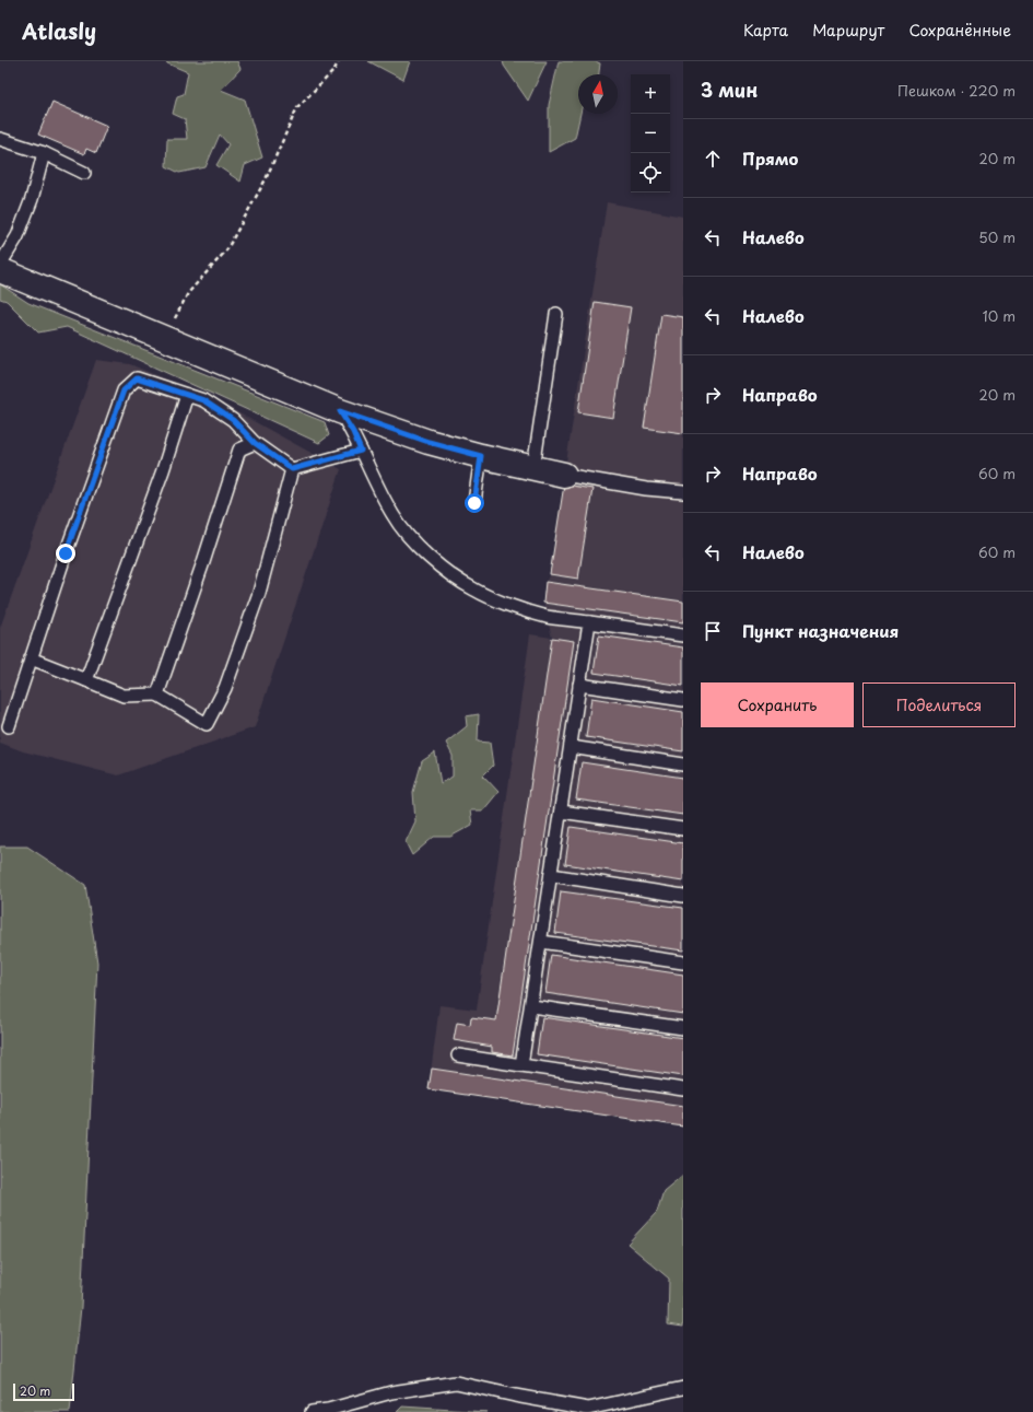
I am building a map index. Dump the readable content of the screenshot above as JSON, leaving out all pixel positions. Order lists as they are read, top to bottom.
{
  "scale_bar": "20 m",
  "north": "top",
  "page": {
    "header": "Atlasly",
    "nav": ["Карта", "Маршрут", "Сохранённые"],
    "heading": ["3 мин", "Пешком · 220 m"],
    "map_buttons": ["+", "−"],
    "list": [
      ["Прямо", "20 m"],
      ["Налево", "50 m"],
      ["Налево", "10 m"],
      ["Направо", "20 m"],
      ["Направо", "60 m"],
      ["Налево", "60 m"],
      "Пункт назначения"
    ],
    "buttons": ["Сохранить", "Поделиться"],
    "scale": "20 m"
  }
}
